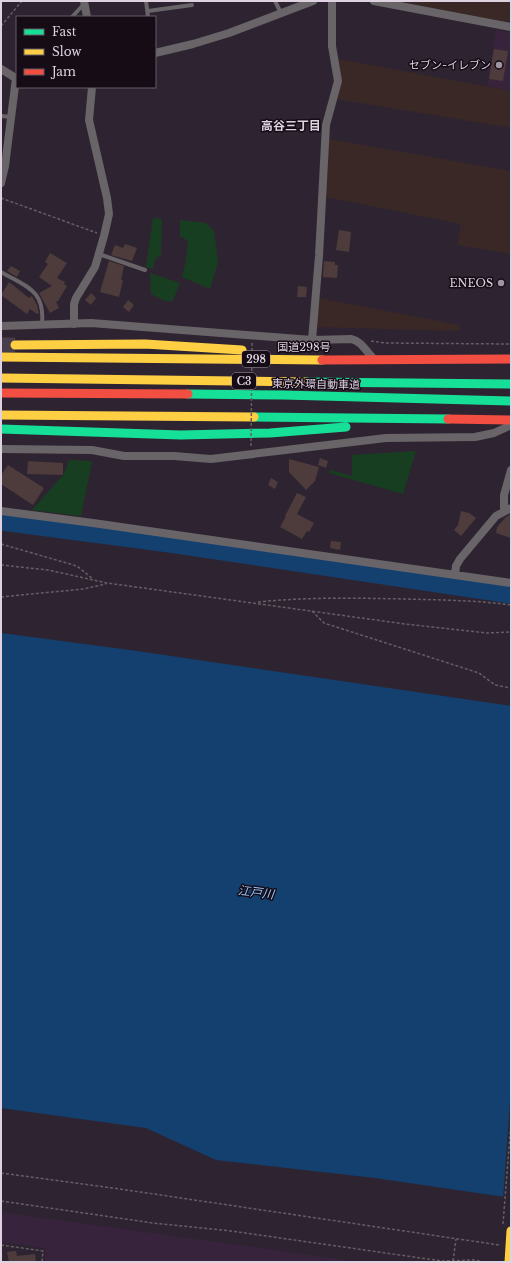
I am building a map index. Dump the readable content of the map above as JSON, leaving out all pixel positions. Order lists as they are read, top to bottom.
{
  "streets": {
    "main road": [
      "国道298号",
      "298",
      "C3",
      "東京外環自動車道"
    ]
  },
  "districts": ["高谷三丁目"],
  "water": ["江戸川"],
  "places": ["セブン-イレブン", "ENEOS"],
  "legend": ["Fast", "Slow", "Jam"]
}
